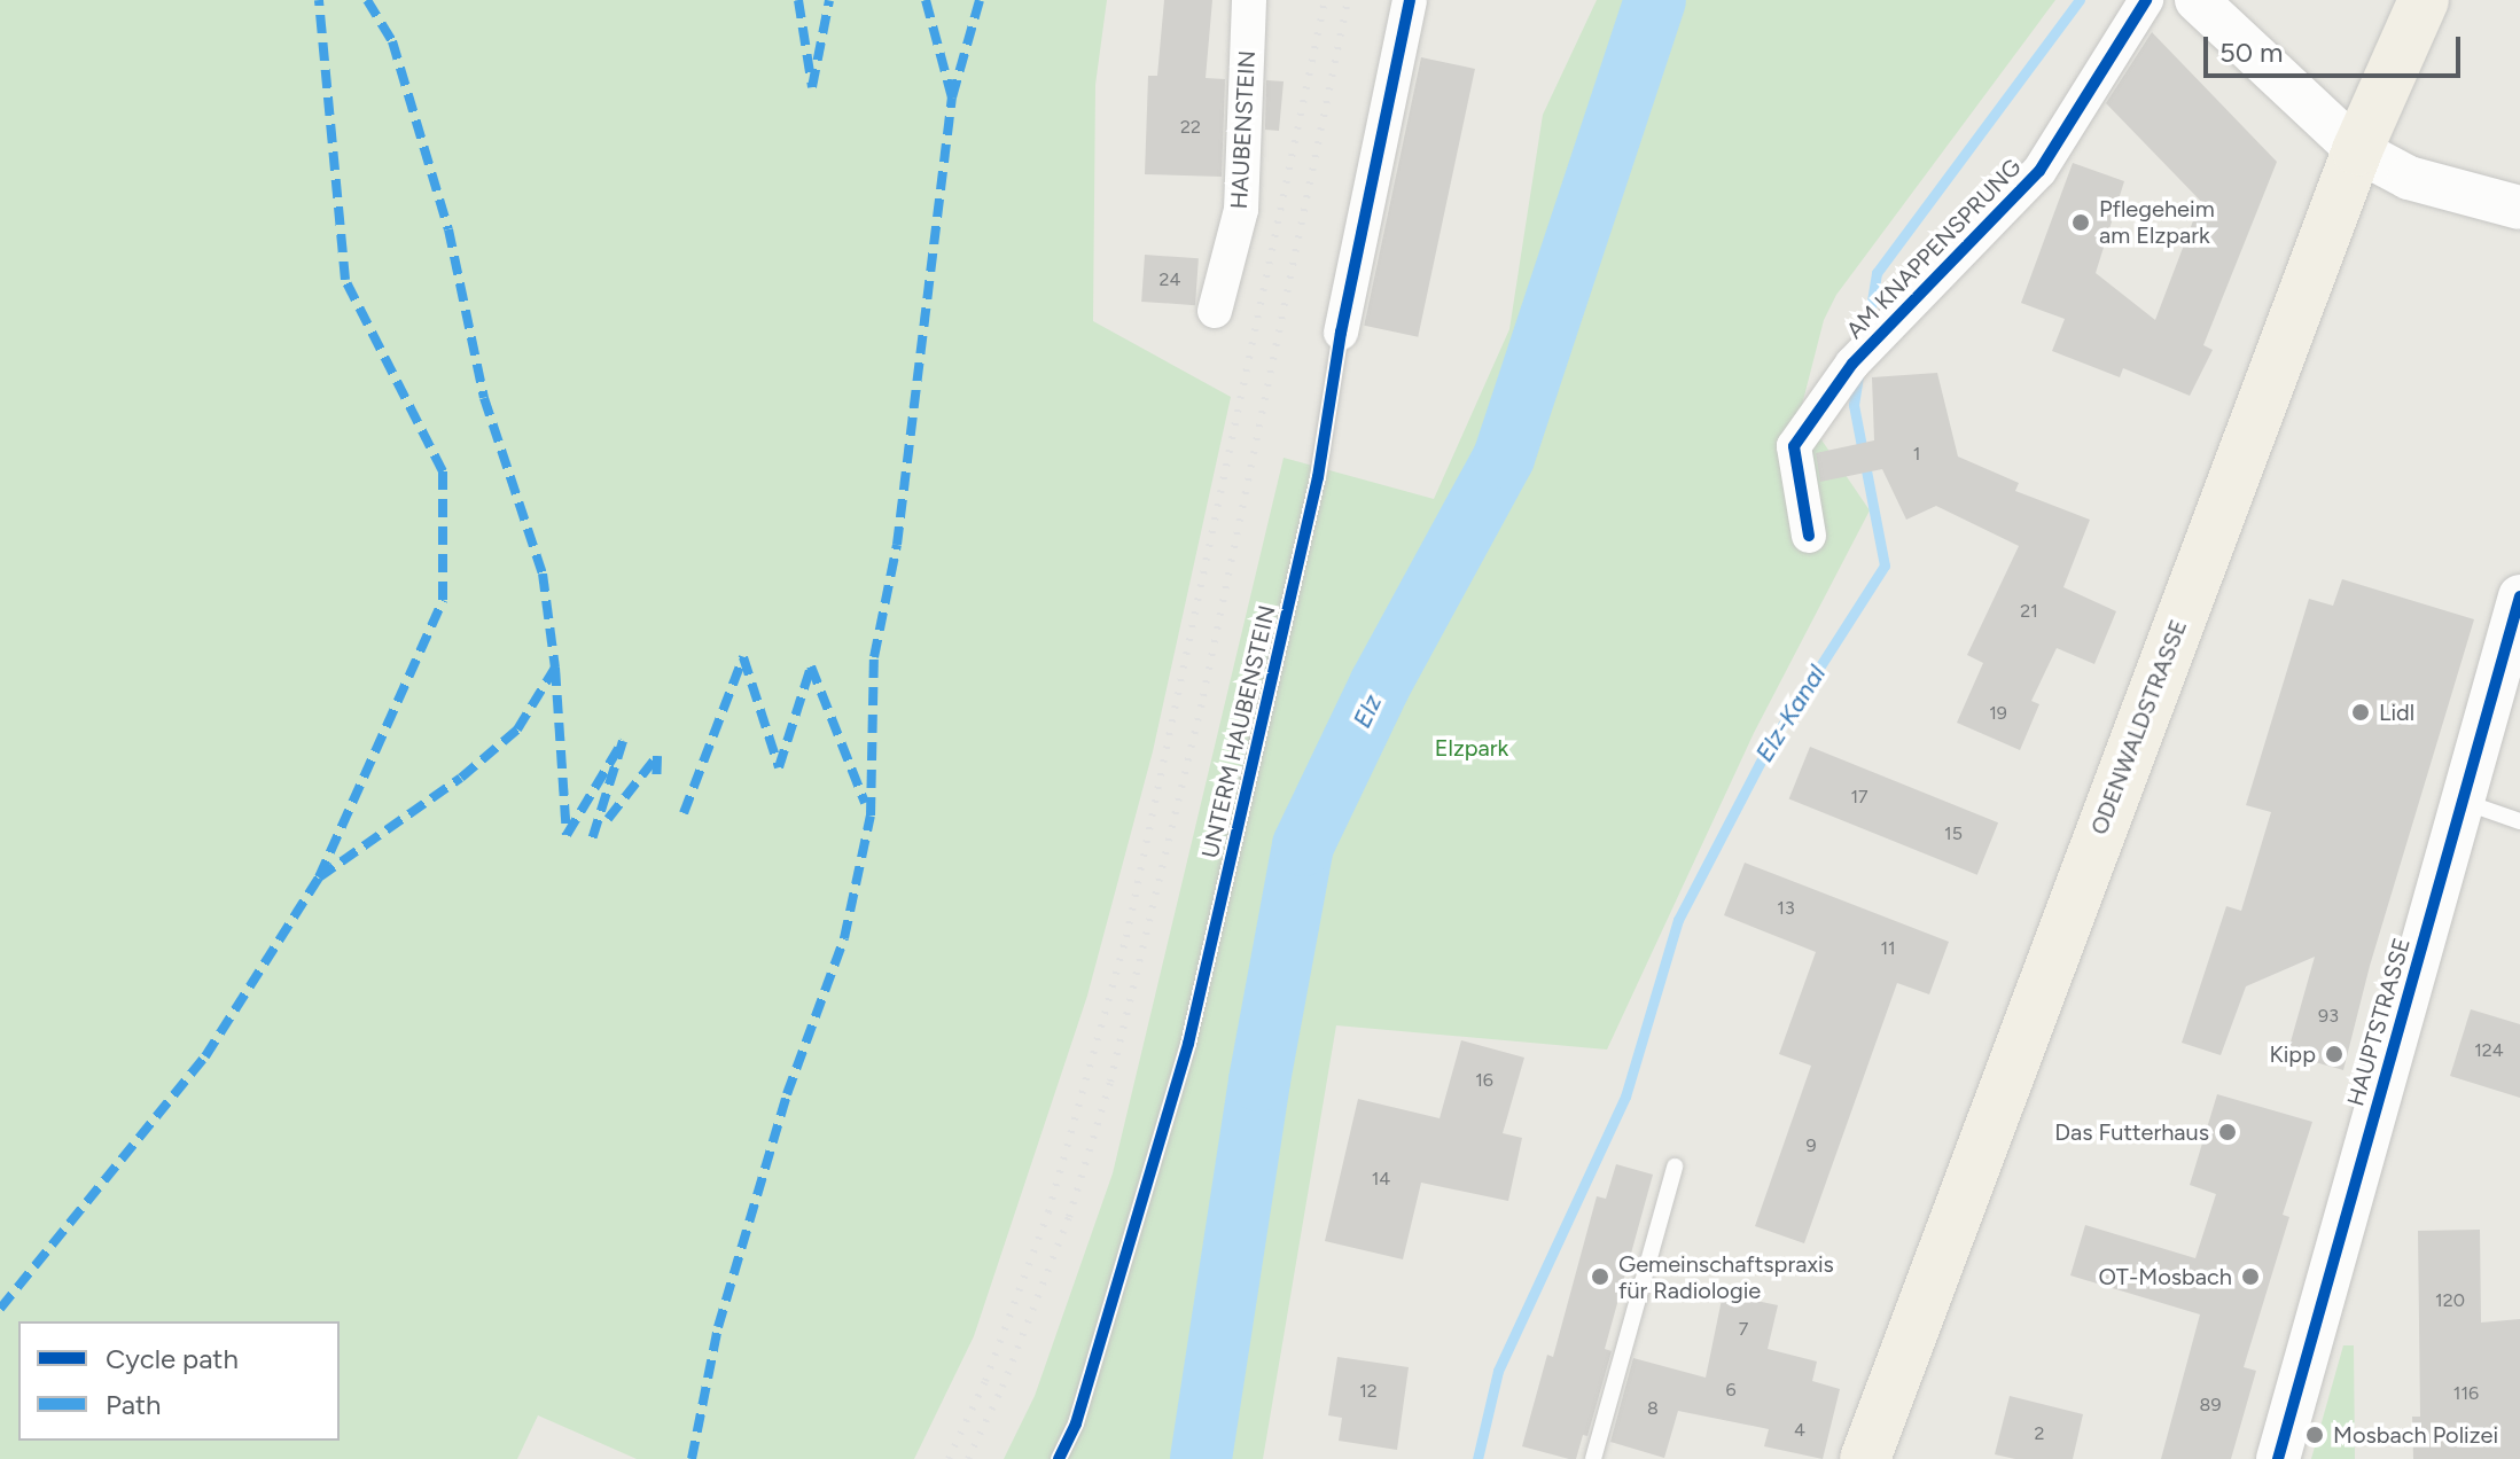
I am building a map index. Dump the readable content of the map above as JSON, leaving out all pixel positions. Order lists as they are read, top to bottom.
{
  "streets": {
    "main road": ["ODENWALDSTRASSE"],
    "street": [
      "HAUBENSTEIN",
      "AM KNAPPENSPRUNG",
      "UNTERM HAUBENSTEIN",
      "HAUPTSTRASSE"
    ]
  },
  "water": ["Elz", "Elz-Kanal"],
  "parks": ["Elzpark"],
  "places": [
    "Pflegeheim am Elzpark",
    "Lidl",
    "Kipp",
    "Das Futterhaus",
    "Gemeinschaftspraxis für Radiologie",
    "OT-Mosbach",
    "Mosbach Polizei"
  ],
  "house_numbers": [
    "22",
    "24",
    "1",
    "21",
    "19",
    "17",
    "15",
    "13",
    "11",
    "93",
    "124",
    "16",
    "9",
    "14",
    "120",
    "7",
    "6",
    "12",
    "116",
    "89",
    "8",
    "4",
    "2"
  ],
  "legend": ["Cycle path", "Path"],
  "scale_bar": "50 m"
}
